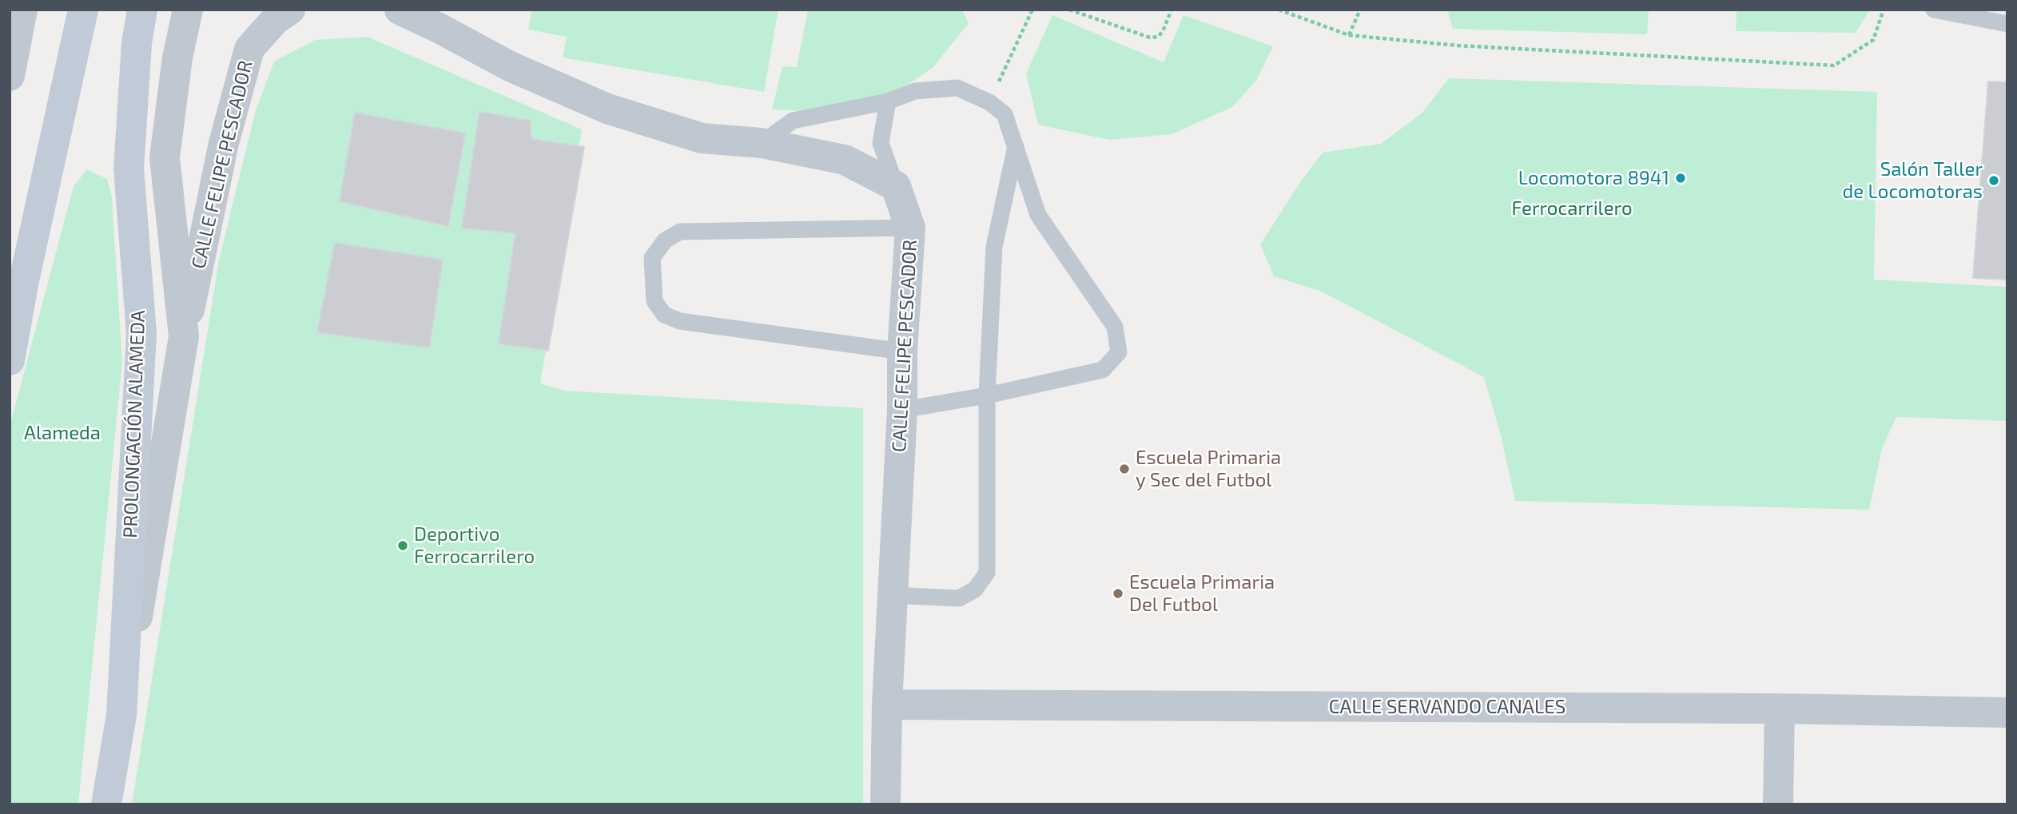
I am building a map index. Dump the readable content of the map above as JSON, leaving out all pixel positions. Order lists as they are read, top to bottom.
{
  "streets": {
    "main road": ["PROLONGACIÓN ALAMEDA"],
    "street": ["CALLE FELIPE PESCADOR", "CALLE SERVANDO CANALES"]
  },
  "crossings": [
    ["CALLE FELIPE PESCADOR", "PROLONGACIÓN ALAMEDA"],
    ["CALLE FELIPE PESCADOR", "CALLE SERVANDO CANALES"]
  ],
  "parks": ["Ferrocarrilero", "Alameda"],
  "places": [
    "Locomotora 8941",
    "Salón Taller de Locomotoras",
    "Escuela Primaria y Sec del Futbol",
    "Deportivo Ferrocarrilero",
    "Escuela Primaria Del Futbol"
  ]
}
